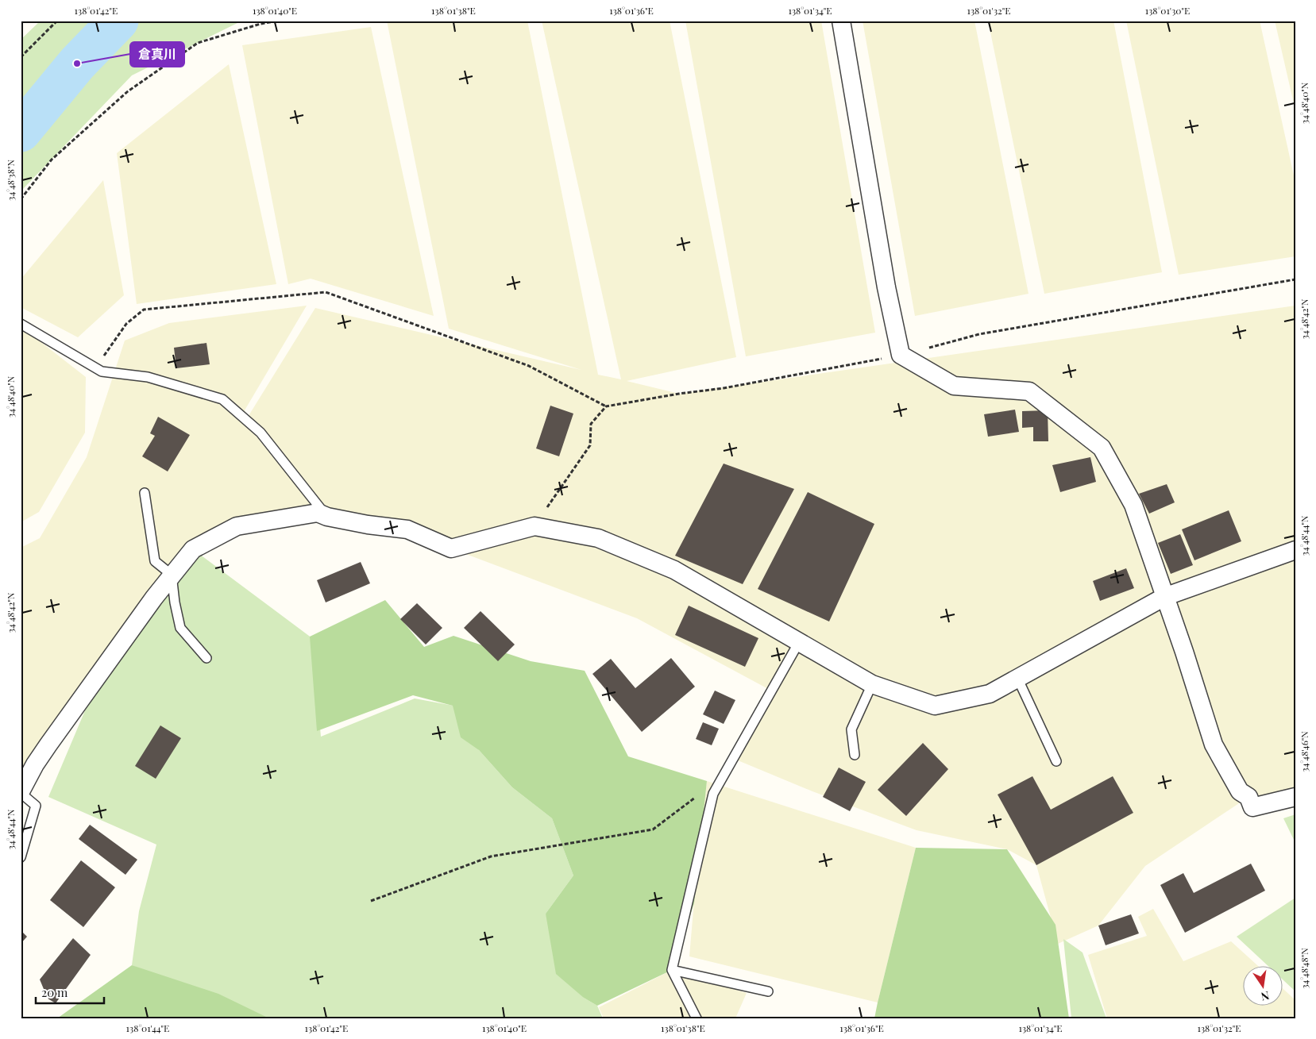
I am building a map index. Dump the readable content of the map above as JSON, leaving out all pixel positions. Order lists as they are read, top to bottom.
{
  "places": ["倉真川"],
  "scale_bar": "20 m",
  "north": "bottom",
  "coordinates": [
    "138°01'42\"E",
    "138°01'40\"E",
    "138°01'38\"E",
    "138°01'36\"E",
    "138°01'34\"E",
    "138°01'32\"E",
    "138°01'30\"E",
    "34°48'40\"N",
    "34°48'38\"N",
    "34°48'42\"N",
    "34°48'44\"N",
    "34°48'46\"N",
    "34°48'48\"N",
    "138°01'44\"E"
  ]
}
